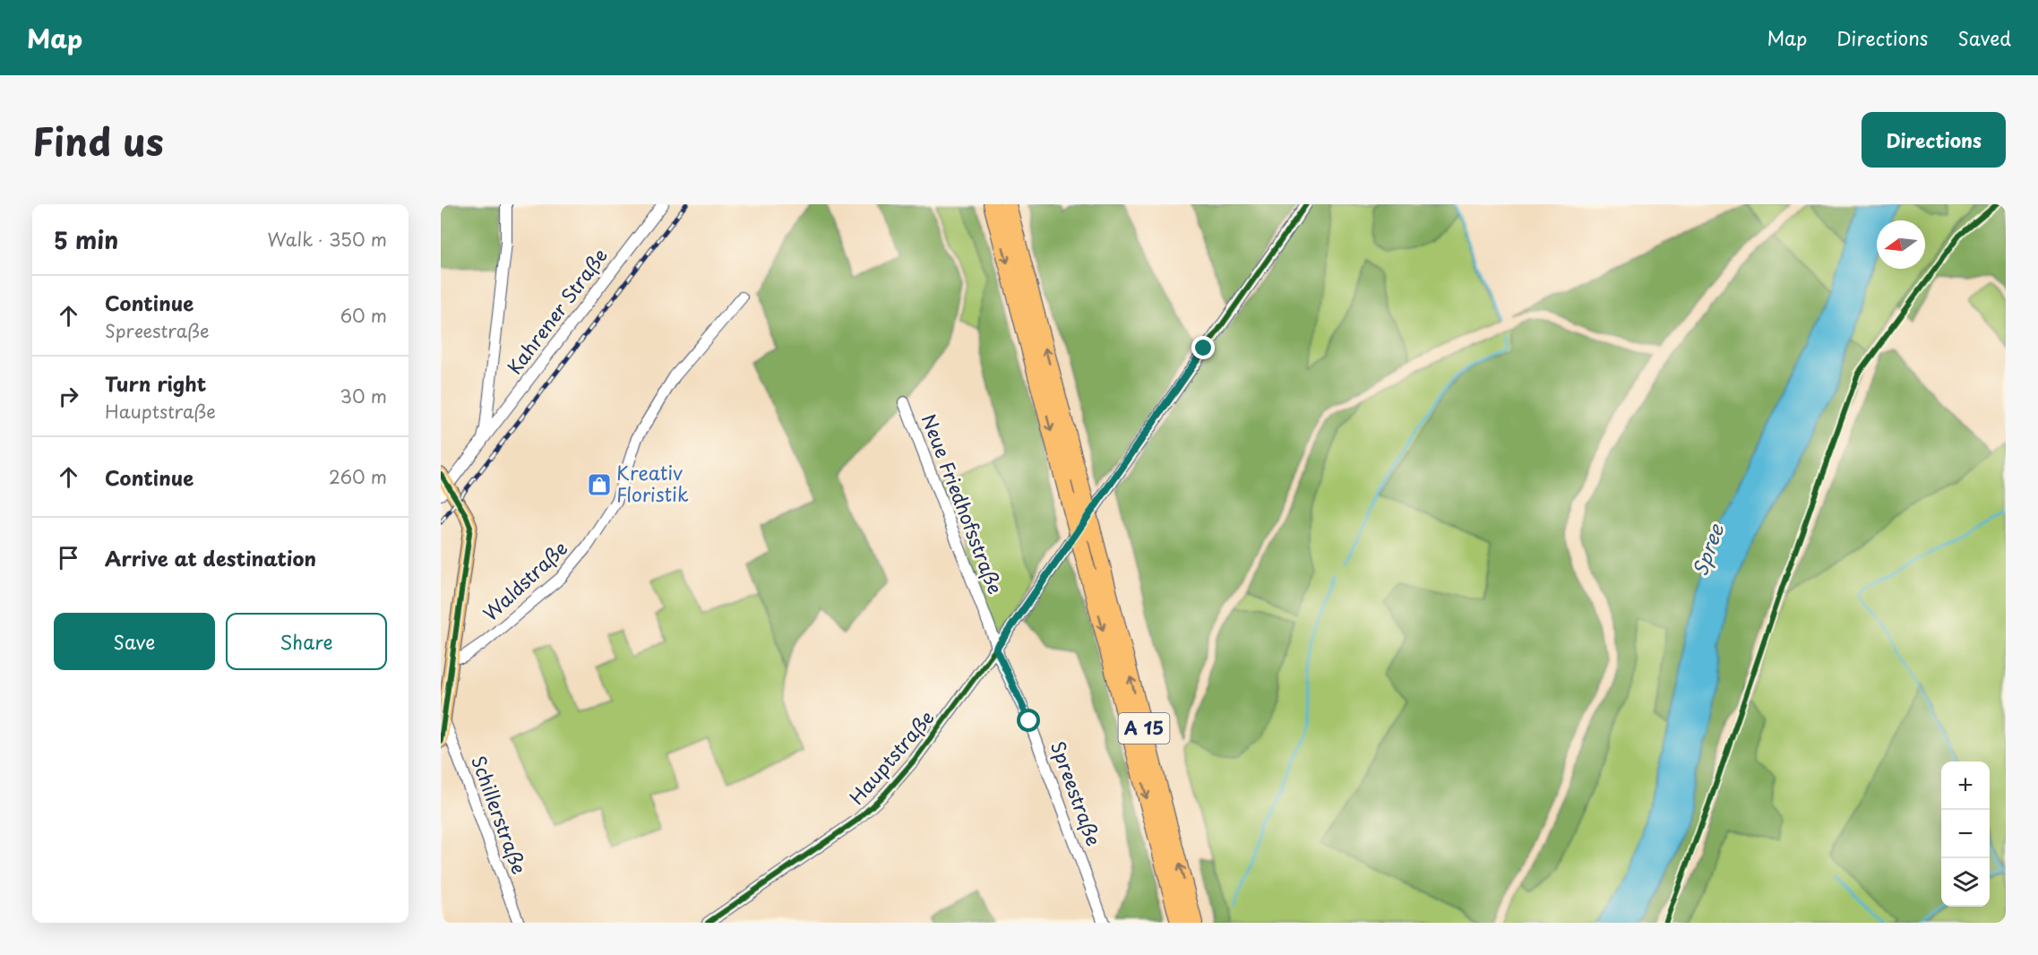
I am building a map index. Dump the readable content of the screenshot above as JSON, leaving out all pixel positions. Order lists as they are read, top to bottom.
{
  "streets": {
    "highway": ["A 15"],
    "street": [
      "Kahrener Straße",
      "Neue Friedhofsstraße",
      "Waldstraße",
      "Hauptstraße",
      "Spreestraße",
      "Schillerstraße"
    ]
  },
  "crossings": [
    ["Neue Friedhofsstraße", "Hauptstraße"],
    ["Neue Friedhofsstraße", "Spreestraße"],
    ["Hauptstraße", "Spreestraße"]
  ],
  "water": ["Spree"],
  "places": {
    "shop": ["Kreativ Floristik"]
  },
  "north": "left",
  "page": {
    "header": "Map",
    "nav": ["Map", "Directions", "Saved"],
    "title": "Find us",
    "buttons": [
      "Directions",
      ["Save", "Share"]
    ],
    "heading": ["5 min", "Walk · 350 m"],
    "list": [
      ["Continue", "Spreestraße", "60 m"],
      ["Turn right", "Hauptstraße", "30 m"],
      ["Continue", "260 m"],
      "Arrive at destination"
    ],
    "map_buttons": ["+", "−"]
  }
}
